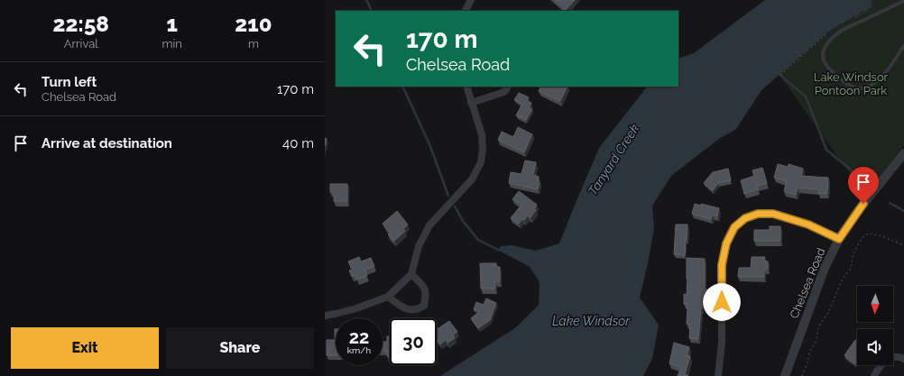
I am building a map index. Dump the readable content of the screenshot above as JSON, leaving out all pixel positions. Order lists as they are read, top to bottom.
{
  "streets": {
    "street": ["Chelsea Road"]
  },
  "water": ["Tanyard Creek", "Lake Windsor"],
  "parks": ["Lake Windsor Pontoon Park"],
  "north": "bottom",
  "page": {
    "eta": [
      "22:58",
      "Arrival",
      "1",
      "min",
      "210",
      "m"
    ],
    "turn": ["170 m", "Chelsea Road"],
    "list": [
      {
        "name": "Turn left",
        "note": "Chelsea Road",
        "value": "170 m"
      },
      {
        "name": "Arrive at destination",
        "value": "40 m"
      }
    ],
    "speed": "22 km/h",
    "limit": "30",
    "buttons": ["Exit", "Share"]
  }
}
